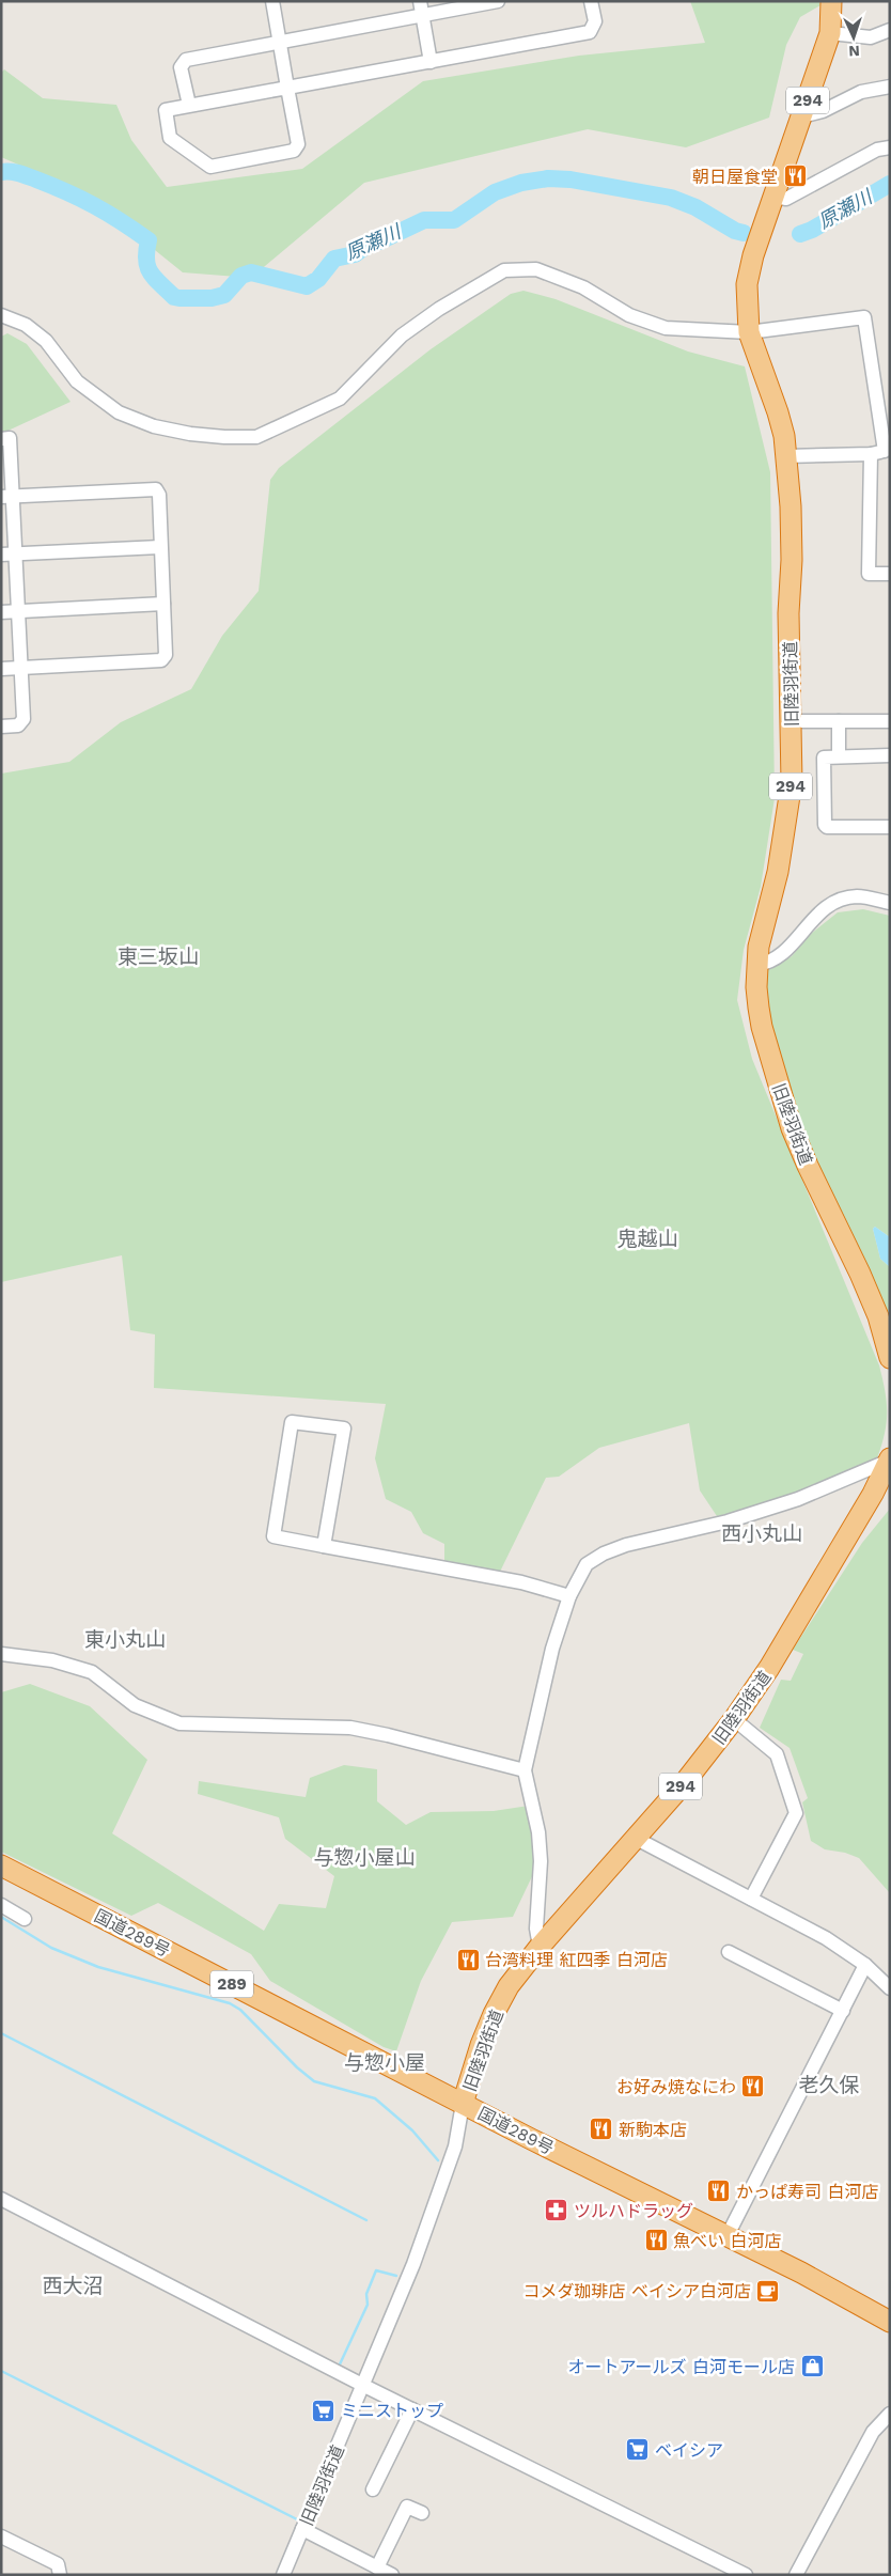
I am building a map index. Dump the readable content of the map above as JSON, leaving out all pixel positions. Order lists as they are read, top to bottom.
{
  "streets": {
    "highway": [
      "294",
      "旧陸羽街道",
      "国道289号",
      "289"
    ]
  },
  "crossings": [
    ["旧陸羽街道", "国道289号"]
  ],
  "districts": [
    "東三坂山",
    "鬼越山",
    "西小丸山",
    "東小丸山",
    "与惣小屋山",
    "与惣小屋",
    "老久保",
    "西大沼"
  ],
  "water": ["原瀬川"],
  "places": {
    "restaurant": [
      "朝日屋食堂",
      "台湾料理 紅四季 白河店",
      "お好み焼なにわ",
      "新駒本店",
      "かっぱ寿司 白河店",
      "魚べい 白河店"
    ],
    "pharmacy": ["ツルハドラッグ"],
    "cafe": ["コメダ珈琲店 ベイシア白河店"],
    "shop": ["オートアールズ 白河モール店"],
    "supermarket": ["ミニストップ", "ベイシア"]
  },
  "north": "bottom"
}
